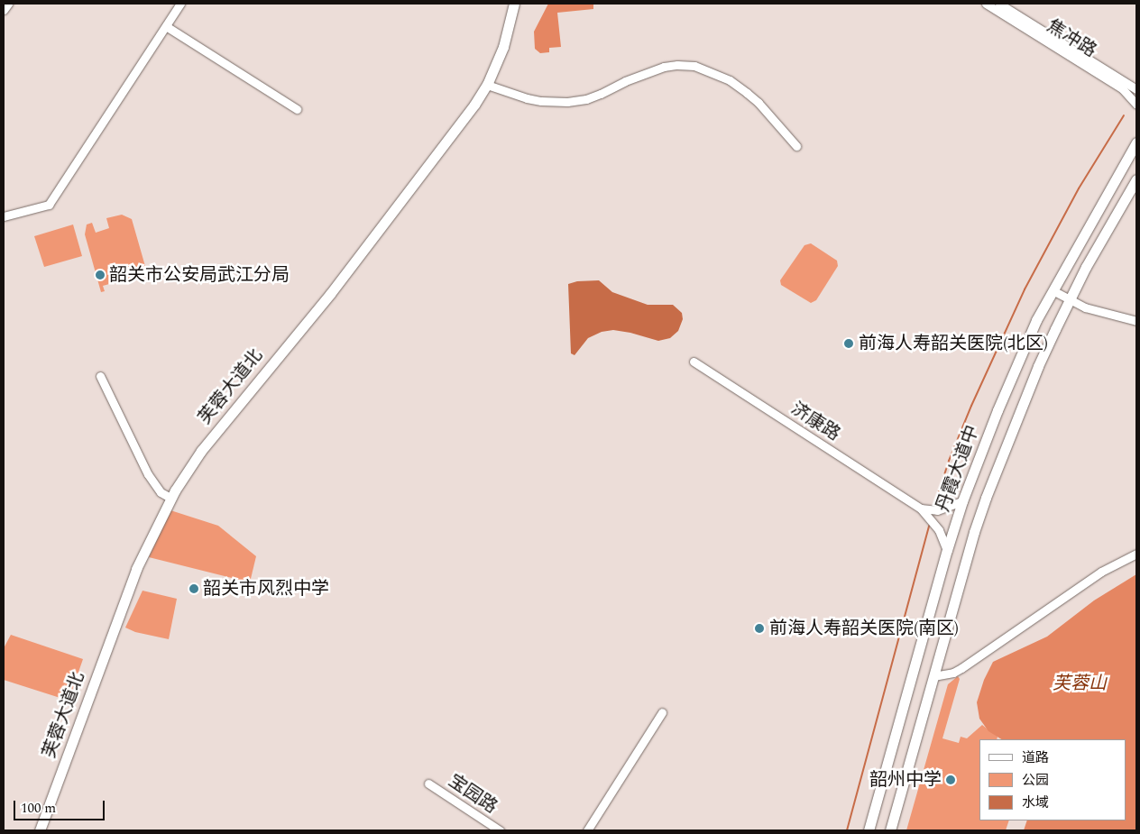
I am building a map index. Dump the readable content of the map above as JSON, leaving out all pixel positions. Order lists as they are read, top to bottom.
{
  "streets": {
    "main road": ["芙蓉大道北", "丹霞大道中"],
    "street": ["焦冲路", "济康路", "宝园路"]
  },
  "crossings": [
    ["济康路", "丹霞大道中"]
  ],
  "parks": ["芙蓉山"],
  "places": [
    "韶关市公安局武江分局",
    "前海人寿韶关医院(北区)",
    "韶关市风烈中学",
    "前海人寿韶关医院(南区)",
    "韶州中学"
  ],
  "legend": ["道路", "公园", "水域"],
  "scale_bar": "100 m"
}
